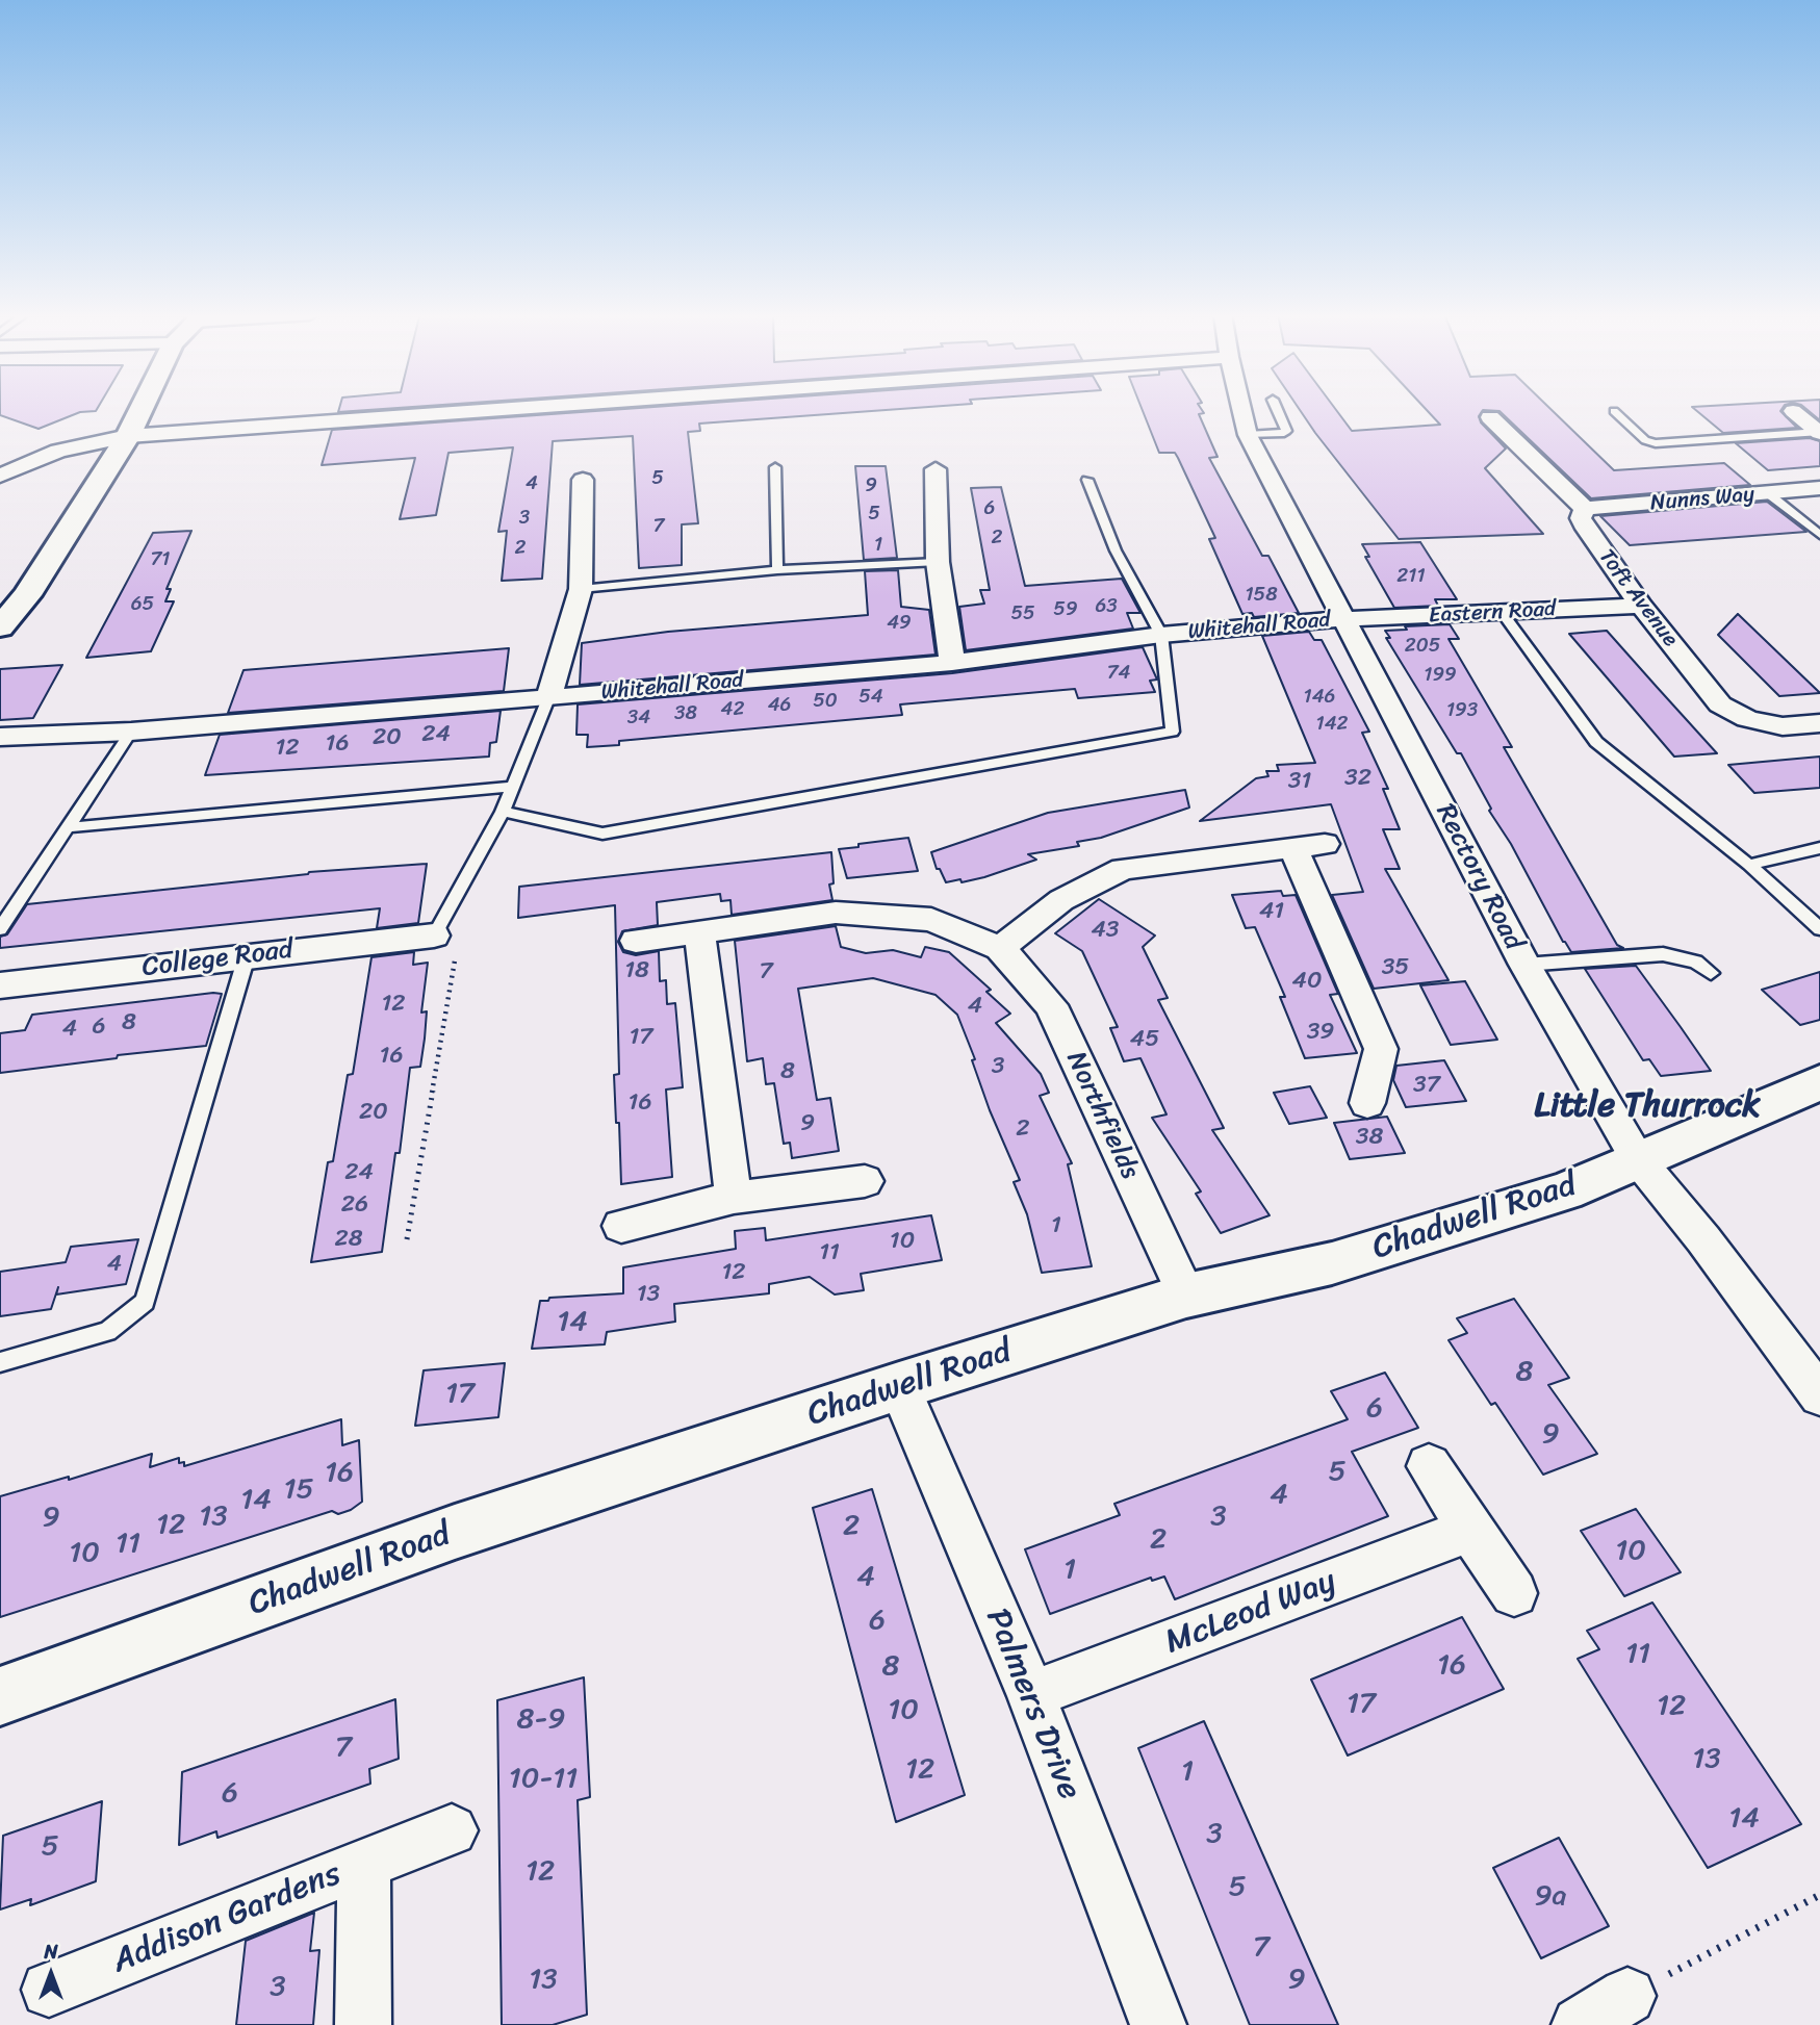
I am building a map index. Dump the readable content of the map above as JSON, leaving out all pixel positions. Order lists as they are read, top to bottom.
{
  "streets": {
    "street": [
      "Nunns Way",
      "Toft Avenue",
      "Eastern Road",
      "Whitehall Road",
      "Rectory Road",
      "College Road",
      "Northfields",
      "Chadwell Road",
      "McLeod Way",
      "Palmers Drive",
      "Addison Gardens"
    ]
  },
  "crossings": [
    ["Nunns Way", "Toft Avenue"],
    ["Toft Avenue", "Eastern Road"],
    ["Eastern Road", "Whitehall Road"],
    ["Eastern Road", "Rectory Road"],
    ["Whitehall Road", "Rectory Road"],
    ["Rectory Road", "Chadwell Road"],
    ["Northfields", "Chadwell Road"],
    ["Chadwell Road", "Palmers Drive"],
    ["McLeod Way", "Palmers Drive"]
  ],
  "districts": ["Little Thurrock"],
  "house_numbers": [
    "5",
    "4",
    "9",
    "6",
    "5",
    "3",
    "7",
    "2",
    "1",
    "2",
    "71",
    "211",
    "158",
    "65",
    "63",
    "59",
    "55",
    "49",
    "205",
    "74",
    "199",
    "54",
    "146",
    "50",
    "46",
    "42",
    "193",
    "38",
    "34",
    "142",
    "24",
    "20",
    "16",
    "12",
    "32",
    "31",
    "41",
    "43",
    "35",
    "18",
    "7",
    "40",
    "12",
    "4",
    "8",
    "6",
    "4",
    "39",
    "17",
    "45",
    "16",
    "3",
    "8",
    "37",
    "16",
    "20",
    "9",
    "2",
    "38",
    "24",
    "26",
    "1",
    "28",
    "10",
    "11",
    "4",
    "12",
    "13",
    "14",
    "8",
    "17",
    "6",
    "9",
    "5",
    "16",
    "15",
    "4",
    "14",
    "13",
    "3",
    "9",
    "12",
    "2",
    "2",
    "11",
    "10",
    "10",
    "1",
    "4",
    "6",
    "11",
    "16",
    "8",
    "17",
    "12",
    "10",
    "8-9",
    "7",
    "13",
    "12",
    "1",
    "10-11",
    "6",
    "14",
    "3",
    "5",
    "12",
    "5",
    "9a",
    "7",
    "13",
    "9",
    "3"
  ],
  "north": "top"
}
